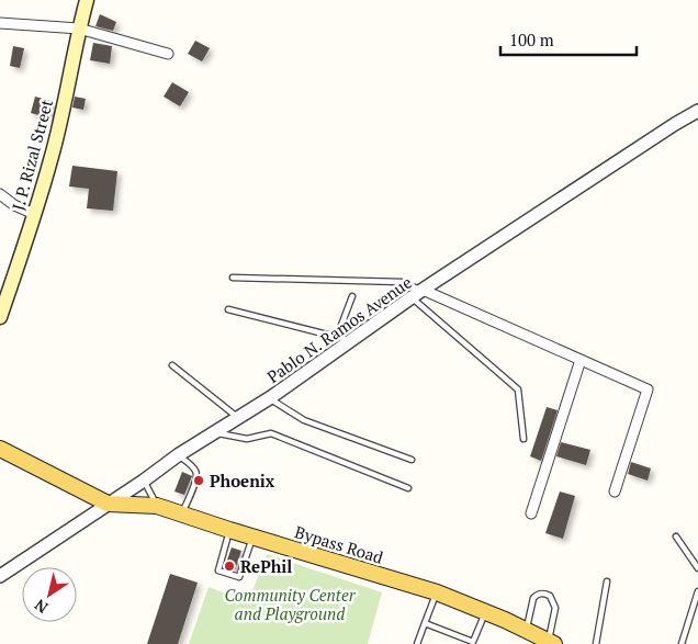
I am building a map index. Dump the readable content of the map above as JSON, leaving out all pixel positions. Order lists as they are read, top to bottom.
{
  "streets": {
    "main road": ["J. P. Rizal Street", "Bypass Road"],
    "street": ["Pablo N. Ramos Avenue"]
  },
  "crossings": [
    ["Pablo N. Ramos Avenue", "Bypass Road"]
  ],
  "parks": ["Community Center and Playground"],
  "places": ["Phoenix", "RePhil"],
  "scale_bar": "100 m",
  "north": "bottom left"
}
